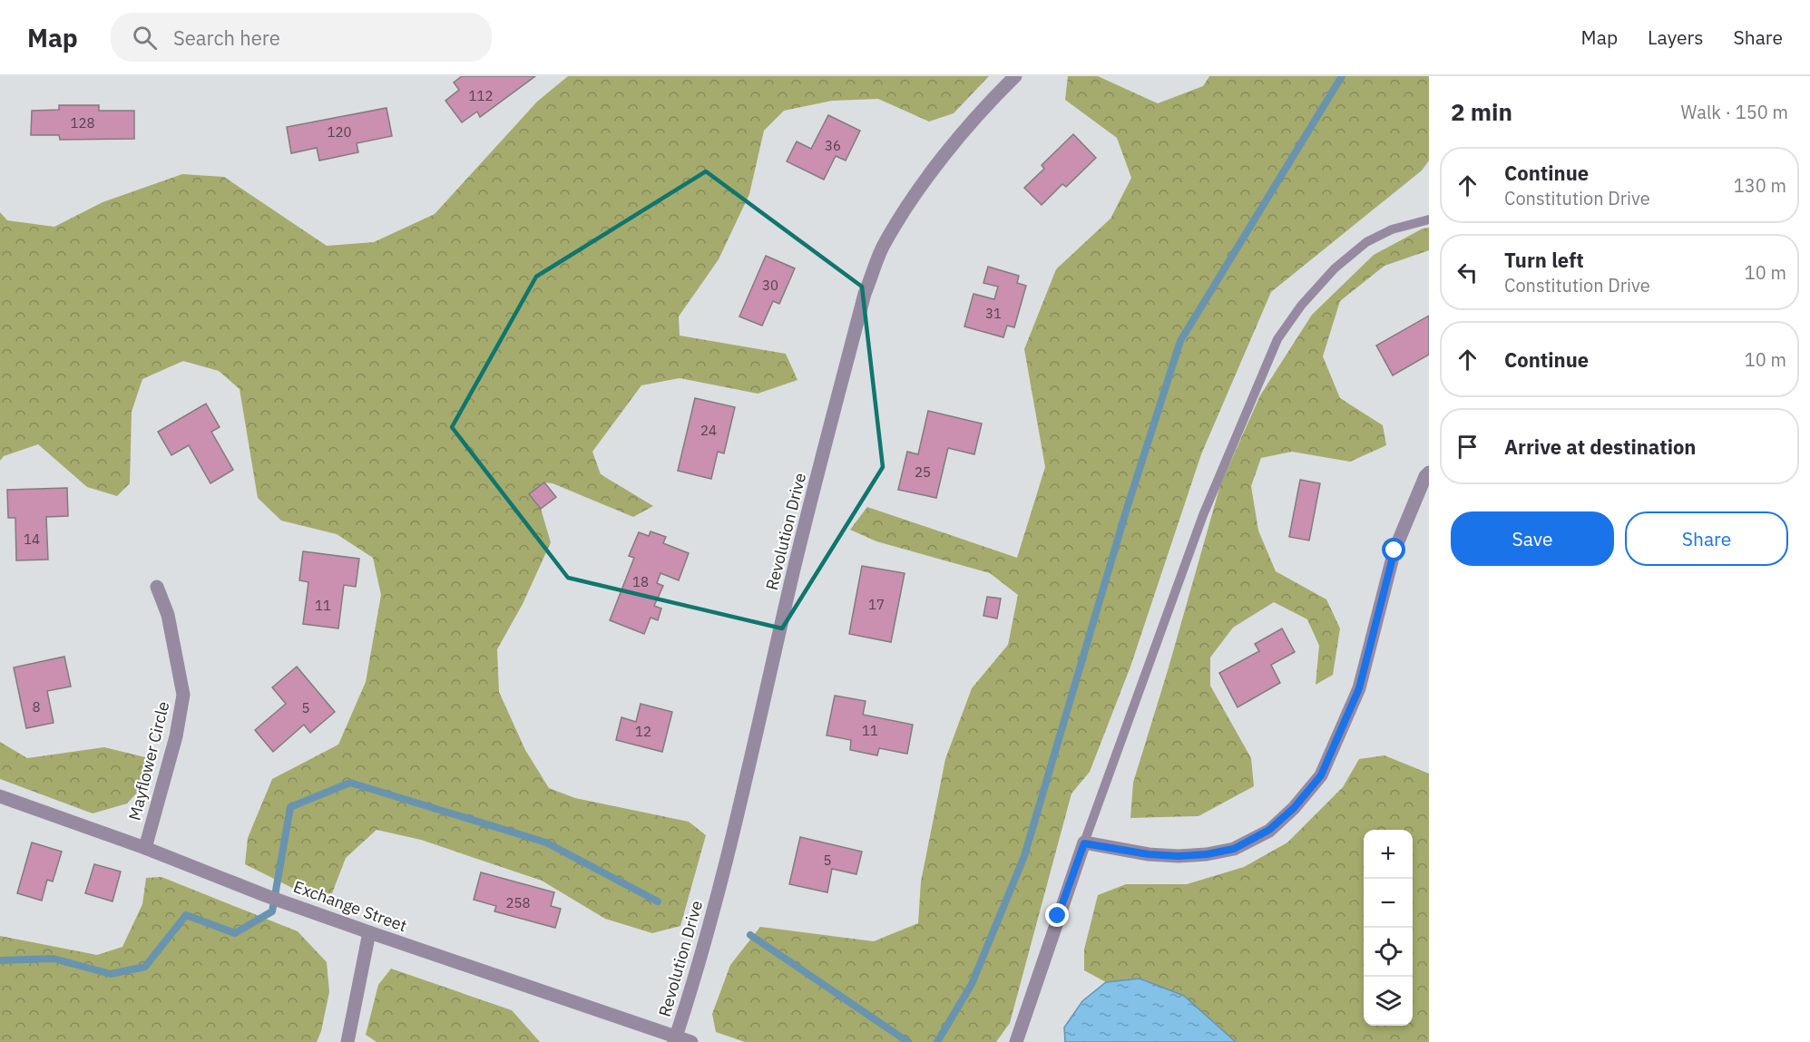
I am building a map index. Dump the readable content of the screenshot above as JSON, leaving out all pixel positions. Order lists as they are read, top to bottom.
{
  "streets": {
    "street": ["Revolution Drive", "Mayflower Circle", "Exchange Street"]
  },
  "crossings": [
    ["Revolution Drive", "Exchange Street"],
    ["Mayflower Circle", "Exchange Street"]
  ],
  "house_numbers": [
    "112",
    "128",
    "120",
    "36",
    "30",
    "31",
    "24",
    "25",
    "14",
    "18",
    "17",
    "11",
    "8",
    "5",
    "11",
    "12",
    "5",
    "258"
  ],
  "page": {
    "header": "Map",
    "search": "Search here",
    "nav": ["Map", "Layers", "Share"],
    "heading": ["2 min", "Walk · 150 m"],
    "list": [
      ["Continue", "Constitution Drive", "130 m"],
      ["Turn left", "Constitution Drive", "10 m"],
      ["Continue", "10 m"],
      "Arrive at destination"
    ],
    "buttons": ["Save", "Share"],
    "map_buttons": ["+", "−"]
  }
}
